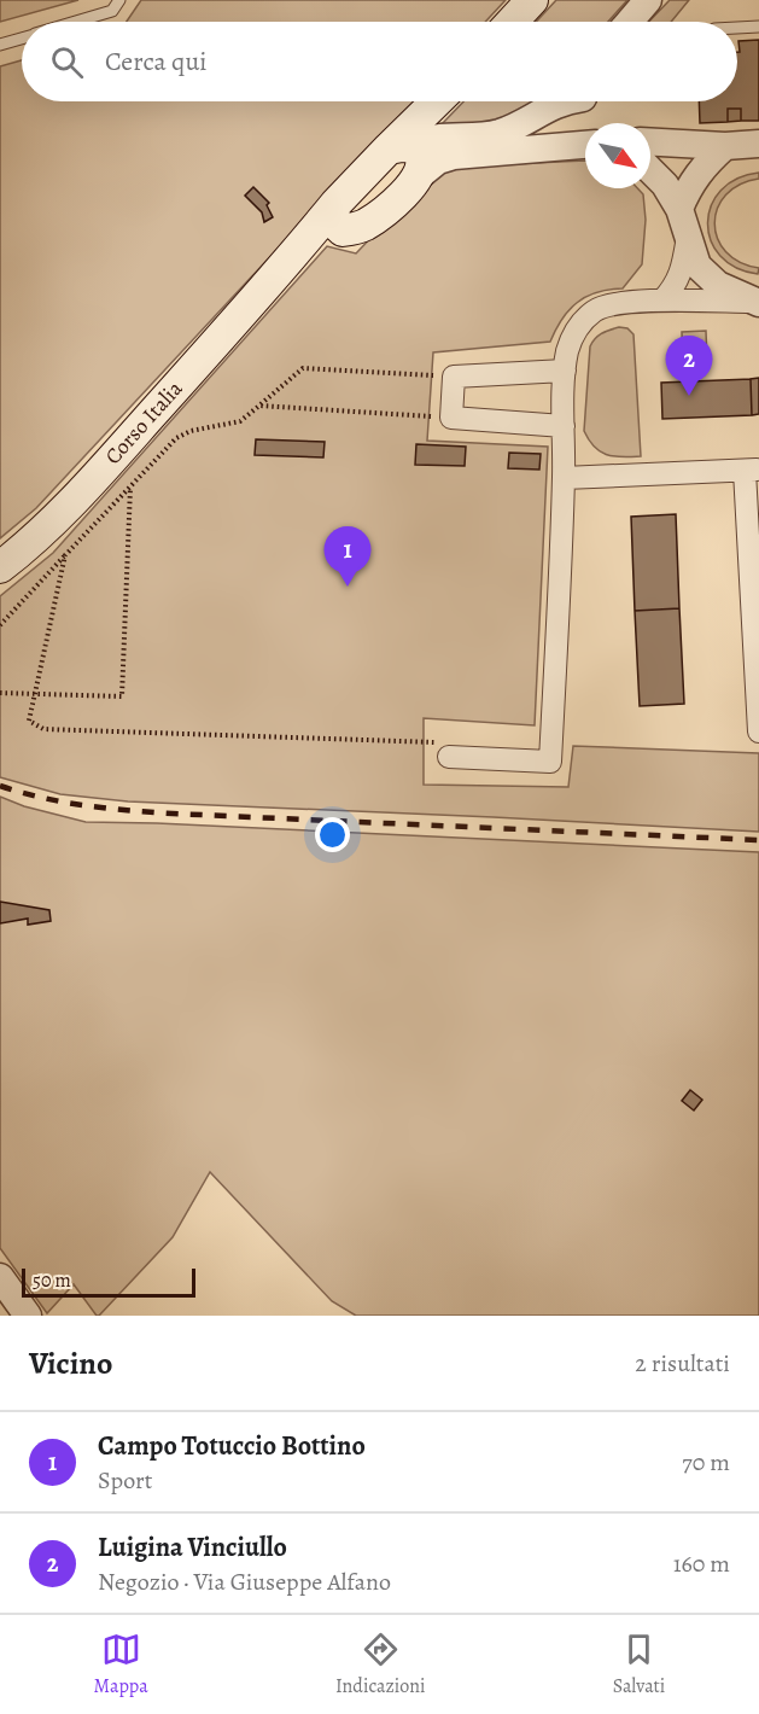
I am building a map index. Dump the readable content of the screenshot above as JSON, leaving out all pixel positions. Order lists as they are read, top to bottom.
{
  "streets": {
    "main road": ["Corso Italia"]
  },
  "scale_bar": "50 m",
  "north": "bottom right",
  "page": {
    "search": "Cerca qui",
    "pins": ["2", "1"],
    "scale": "50 m",
    "heading": ["Vicino", "2 risultati"],
    "list": [
      {
        "mark": "1",
        "name": "Campo Totuccio Bottino",
        "note": "Sport",
        "value": "70 m"
      },
      {
        "mark": "2",
        "name": "Luigina Vinciullo",
        "note": "Negozio · Via Giuseppe Alfano",
        "value": "160 m"
      }
    ],
    "nav": ["Mappa", "Indicazioni", "Salvati"]
  }
}
